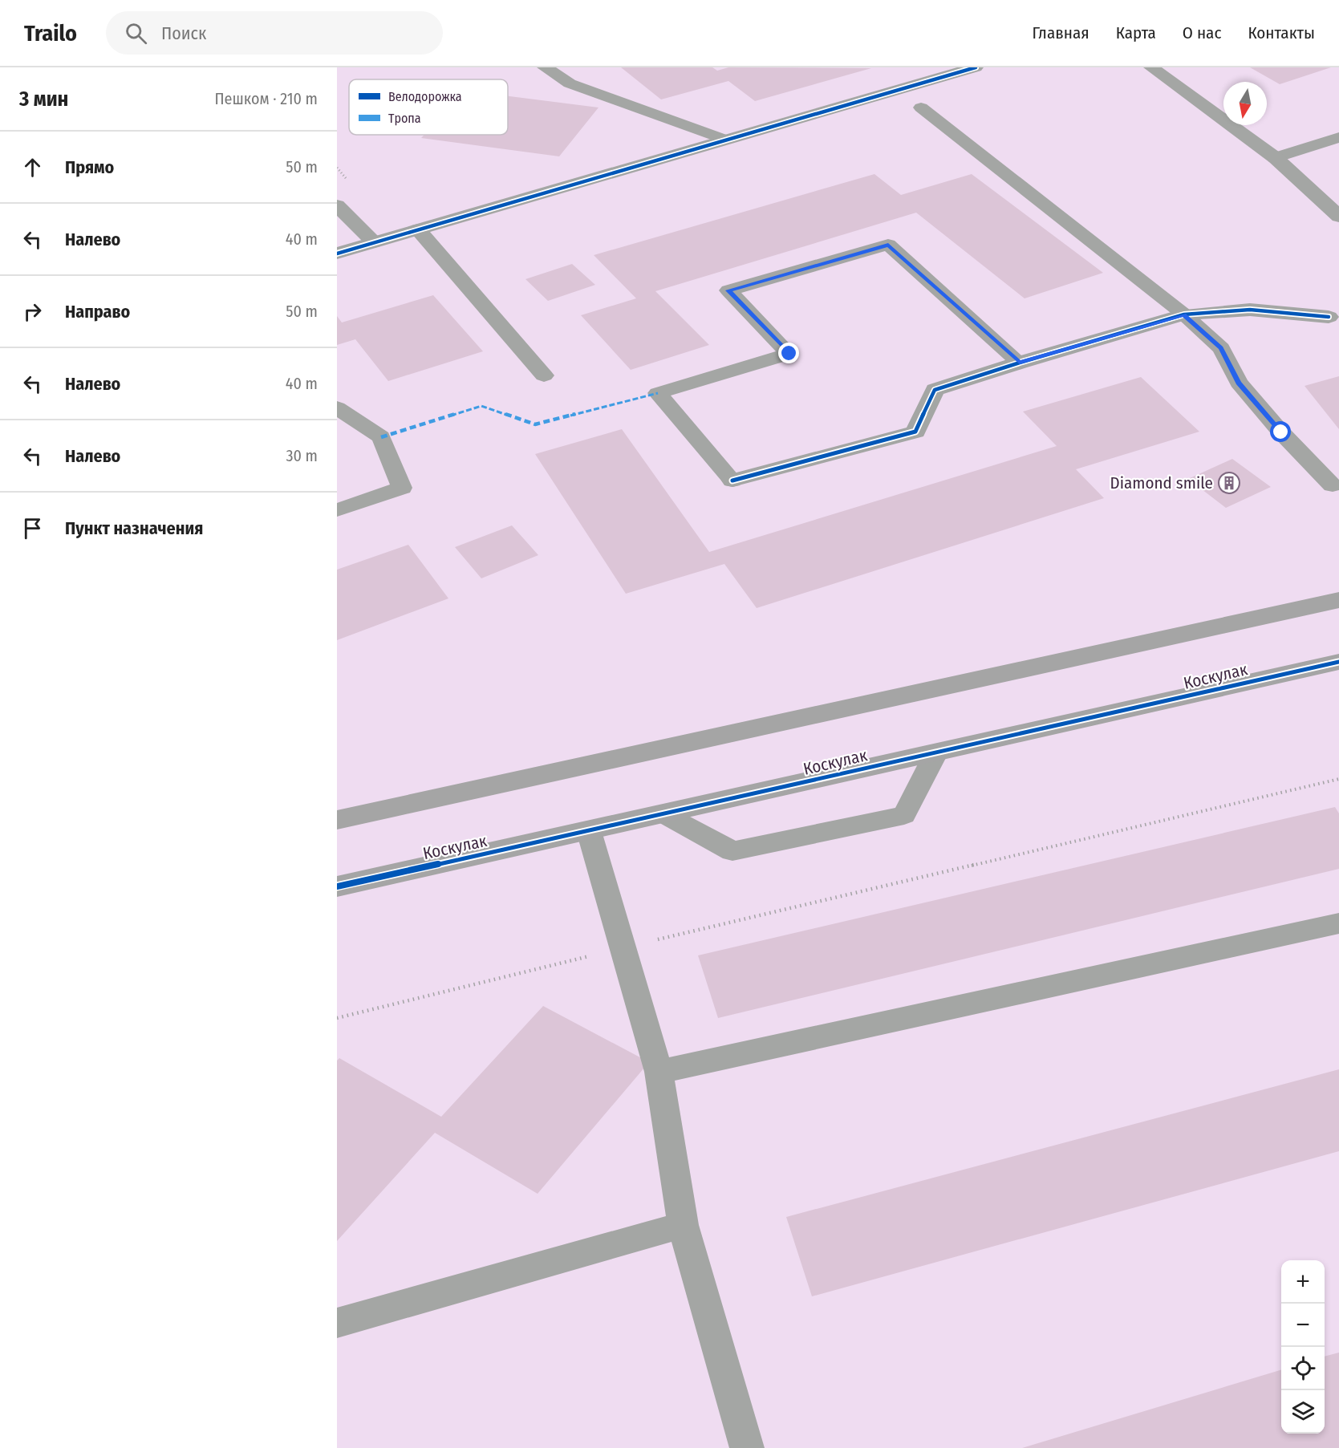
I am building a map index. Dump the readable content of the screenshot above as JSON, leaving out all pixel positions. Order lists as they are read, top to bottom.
{
  "streets": {
    "street": ["Коскулак"]
  },
  "places": {
    "building": ["Diamond smile"]
  },
  "legend": ["Велодорожка", "Тропа"],
  "north": "bottom",
  "page": {
    "header": "Trailo",
    "search": "Поиск",
    "nav": [
      "Главная",
      "Карта",
      "О нас",
      "Контакты"
    ],
    "heading": ["3 мин", "Пешком · 210 m"],
    "list": [
      ["Прямо", "50 m"],
      ["Налево", "40 m"],
      ["Направо", "50 m"],
      ["Налево", "40 m"],
      ["Налево", "30 m"],
      "Пункт назначения"
    ],
    "map_buttons": ["+", "−"]
  }
}
